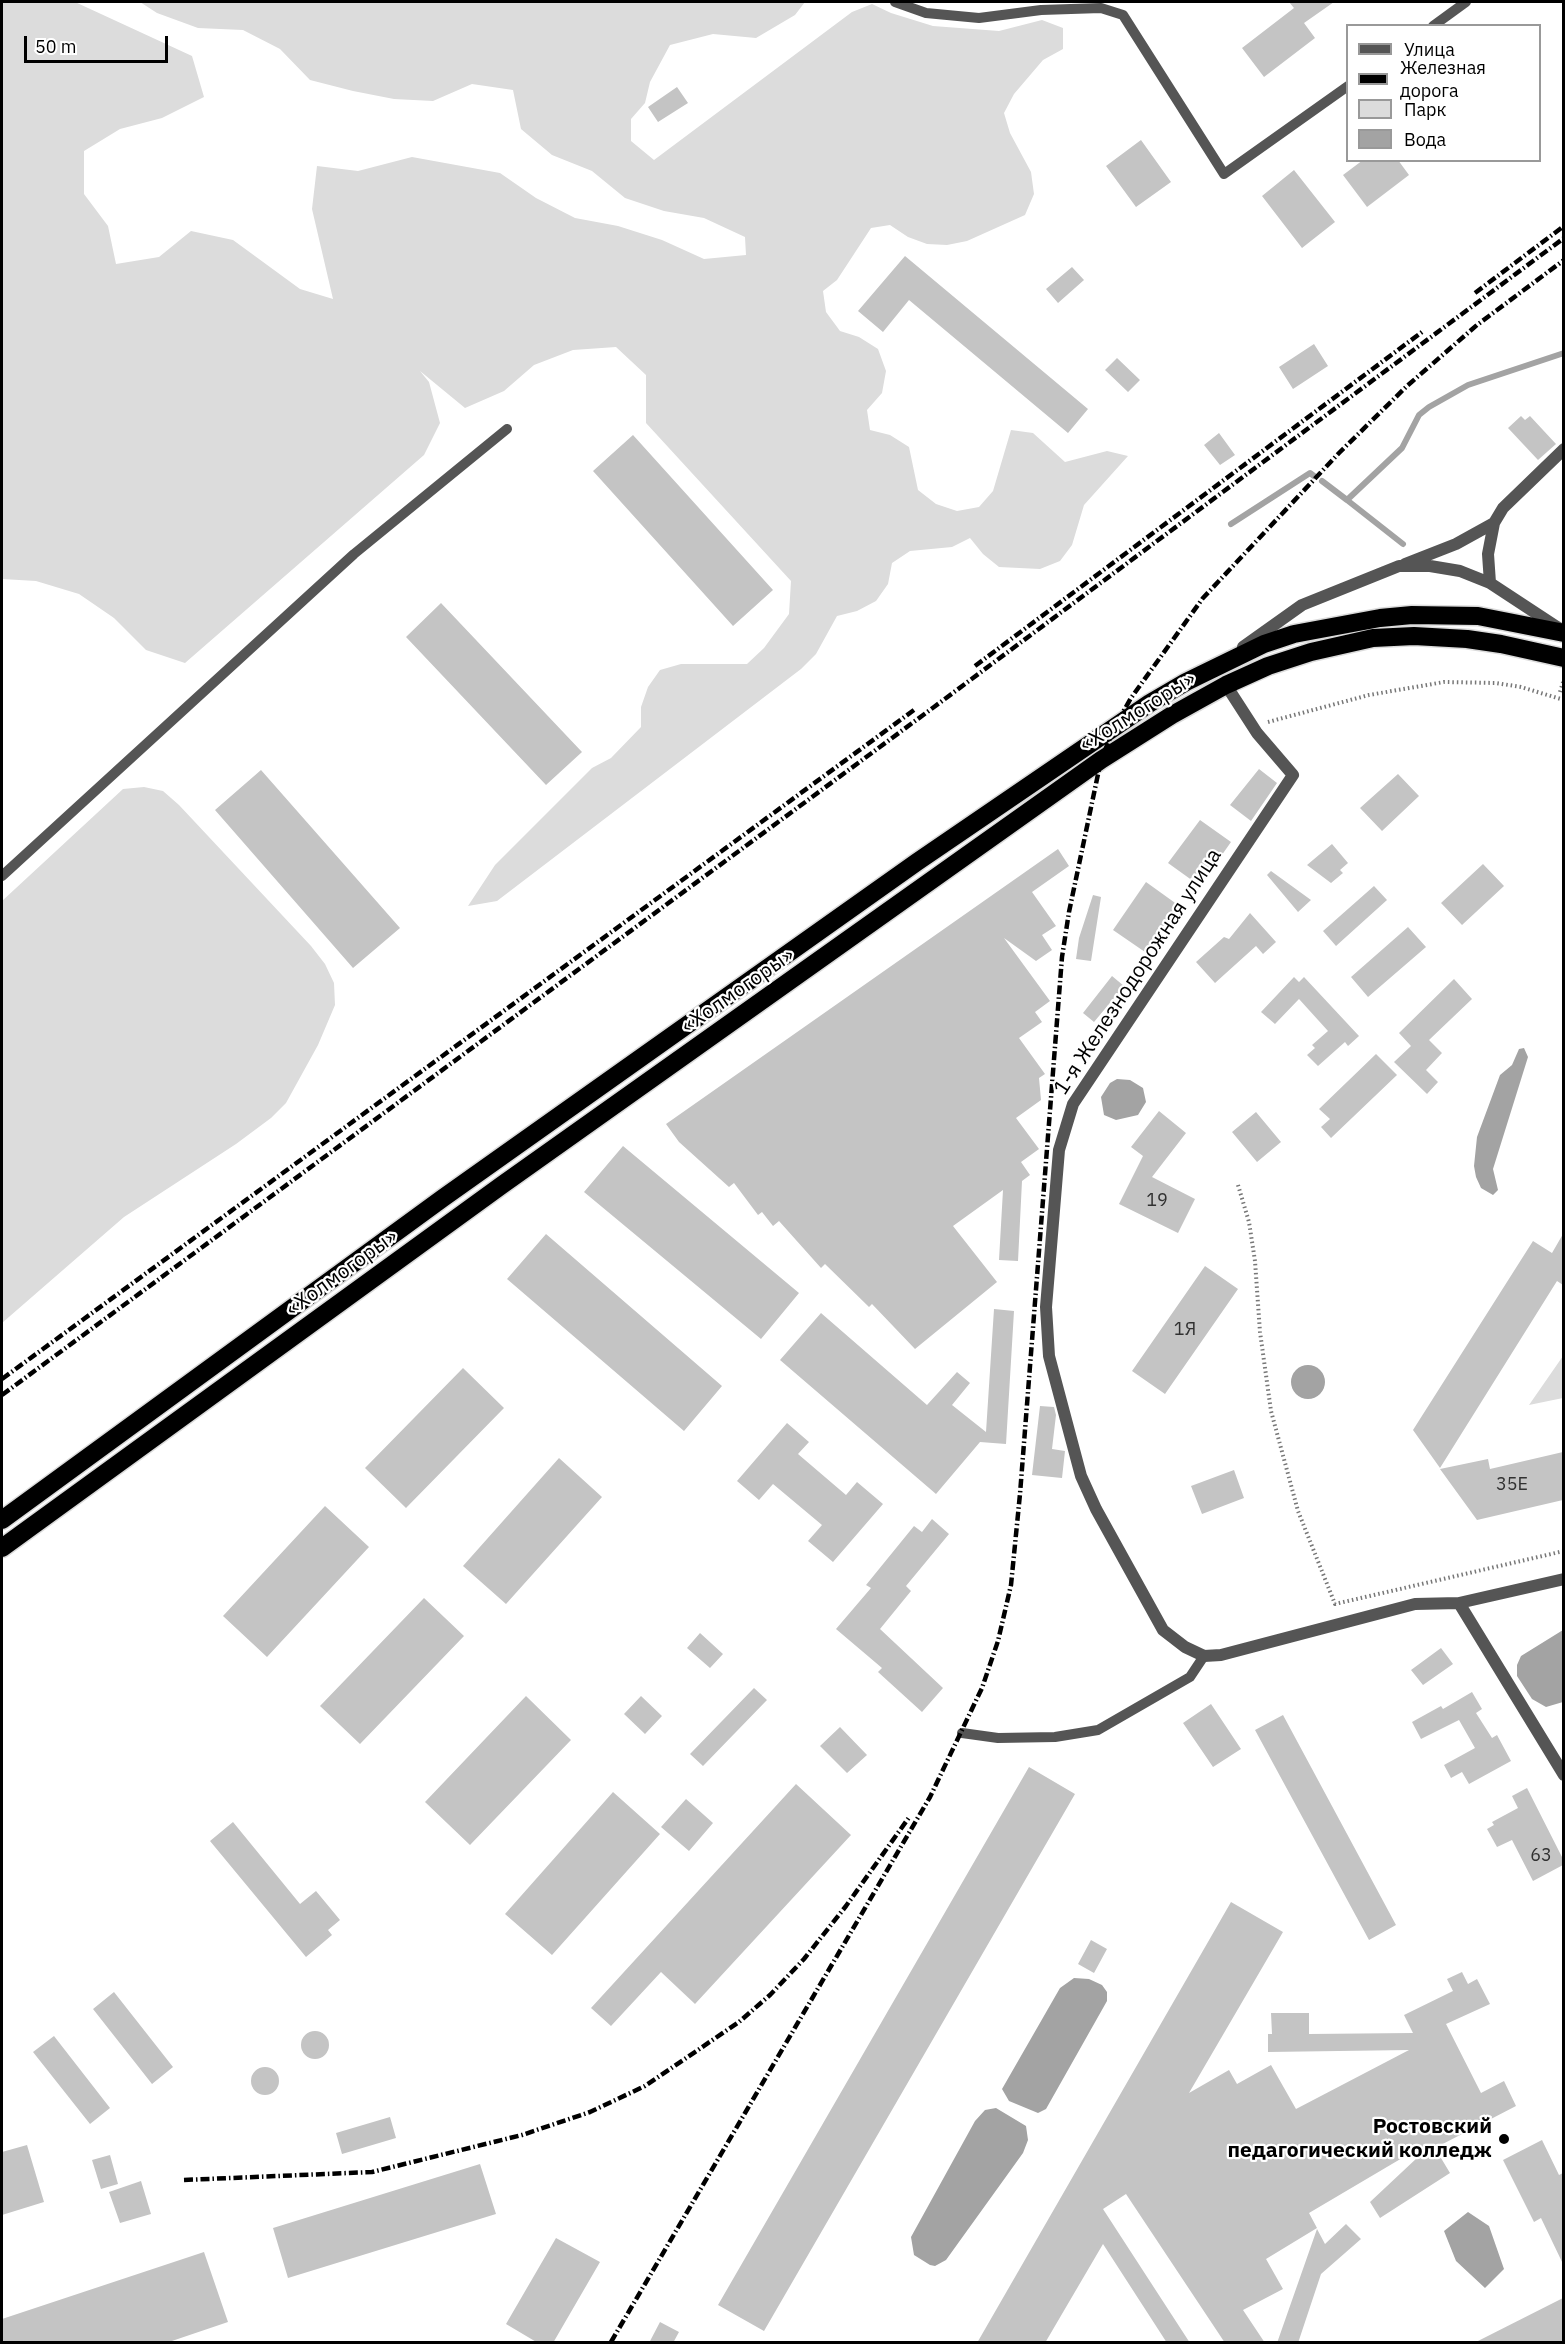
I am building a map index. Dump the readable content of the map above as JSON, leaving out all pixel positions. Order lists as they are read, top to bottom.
{
  "streets": {
    "highway": ["«Холмогоры»"],
    "street": ["1-я Железнодорожная улица"]
  },
  "crossings": [
    ["«Холмогоры»", "1-я Железнодорожная улица"]
  ],
  "places": ["Ростовский педагогический колледж"],
  "house_numbers": [
    "19",
    "1Я",
    "35Е",
    "63"
  ],
  "legend": [
    "Улица",
    "Железная дорога",
    "Парк",
    "Вода"
  ],
  "scale_bar": "50 m"
}
